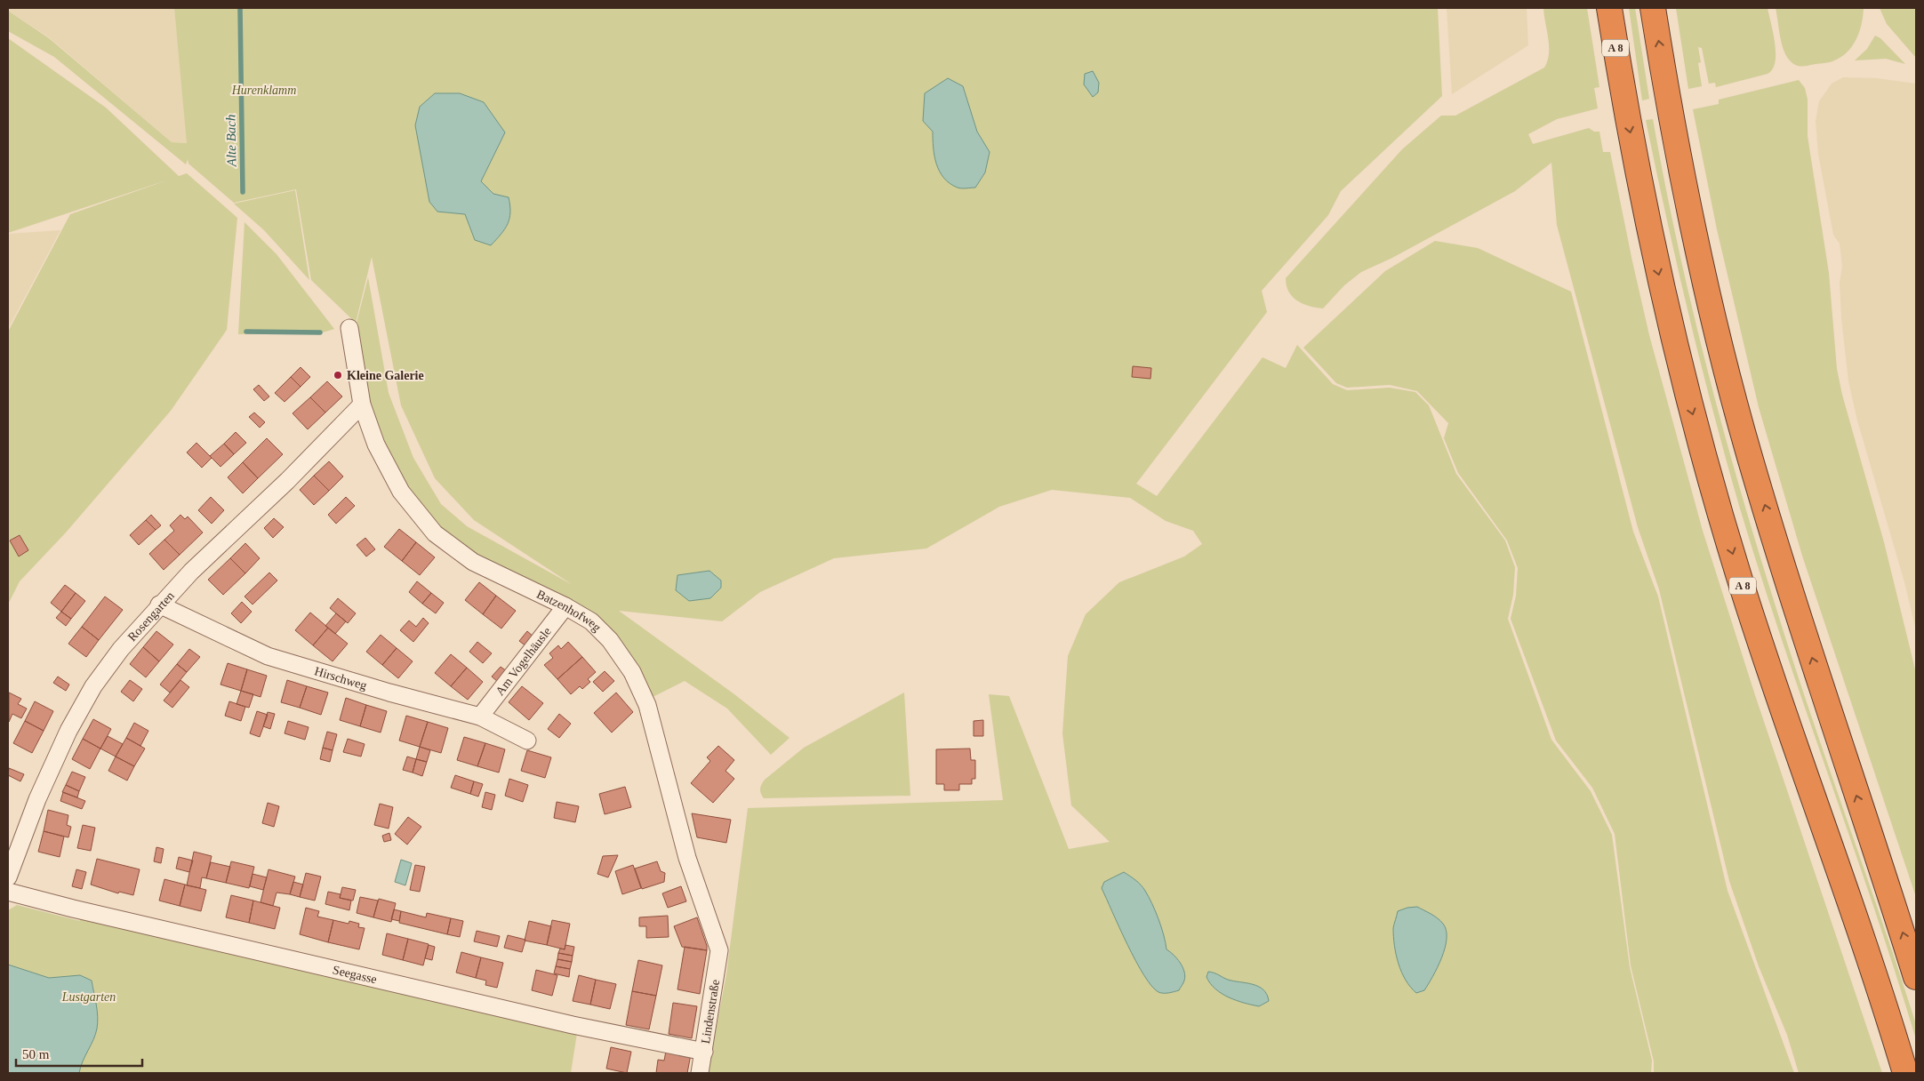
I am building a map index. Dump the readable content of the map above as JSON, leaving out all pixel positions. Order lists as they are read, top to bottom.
{
  "streets": {
    "highway": ["A 8"],
    "street": [
      "Batzenhofweg",
      "Rosengarten",
      "Am Vogelhäusle",
      "Hirschweg",
      "Seegasse",
      "Lindenstraße"
    ]
  },
  "crossings": [
    ["Batzenhofweg", "Rosengarten"],
    ["Batzenhofweg", "Am Vogelhäusle"],
    ["Batzenhofweg", "Lindenstraße"],
    ["Rosengarten", "Hirschweg"],
    ["Am Vogelhäusle", "Hirschweg"],
    ["Seegasse", "Lindenstraße"]
  ],
  "water": ["Alte Bach"],
  "parks": ["Hurenklamm", "Lustgarten"],
  "places": ["Kleine Galerie"],
  "scale_bar": "50 m"
}
